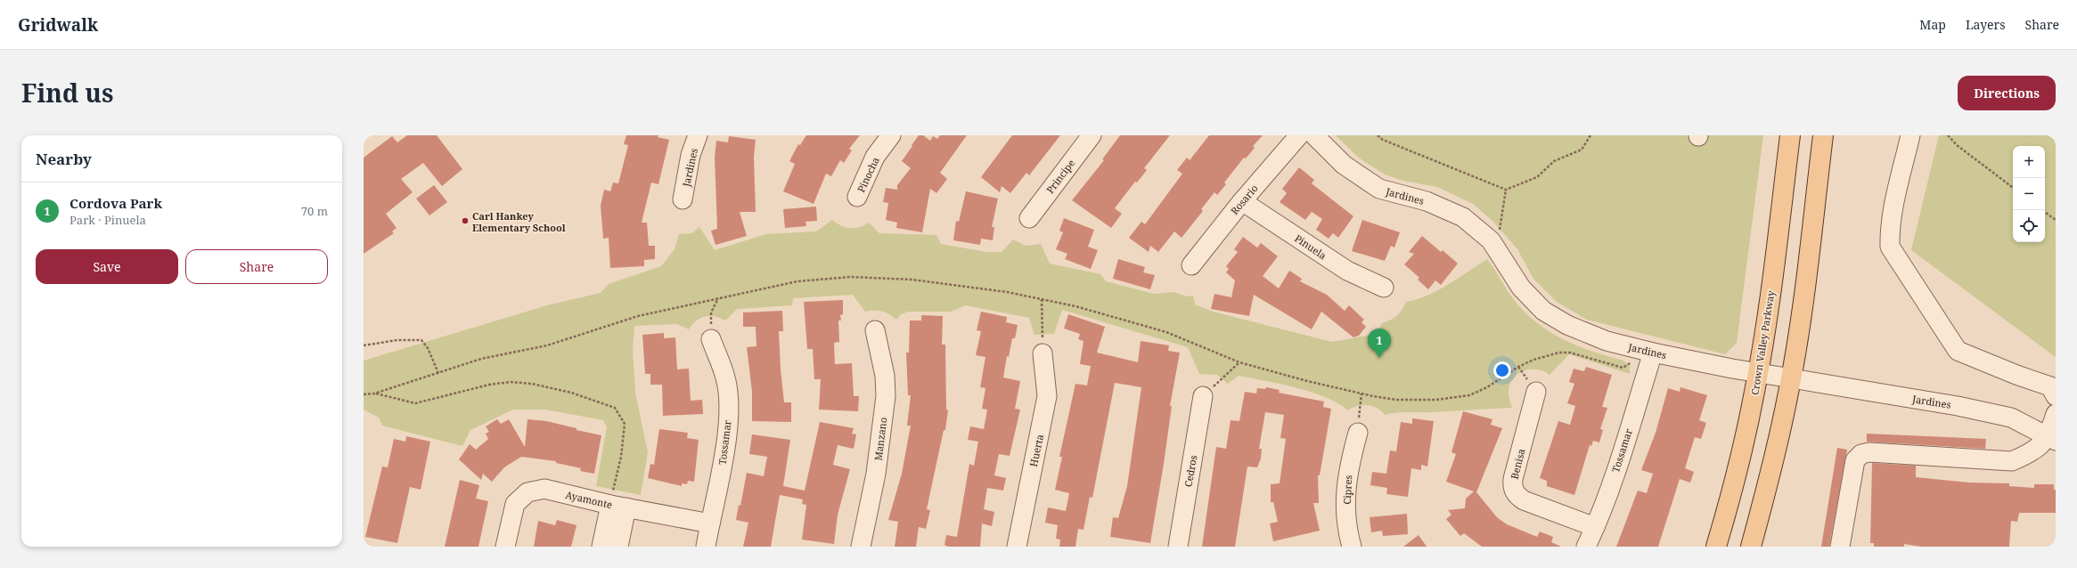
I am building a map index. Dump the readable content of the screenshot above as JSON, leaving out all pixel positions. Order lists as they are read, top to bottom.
{
  "streets": {
    "main road": ["Crown Valley Parkway"],
    "street": [
      "Jardines",
      "Pinocha",
      "Principe",
      "Rosario",
      "Pinuela",
      "Manzano",
      "Tossamar",
      "Huerta",
      "Benisa",
      "Cedros",
      "Cipres",
      "Ayamonte"
    ]
  },
  "crossings": [
    ["Jardines", "Crown Valley Parkway"],
    ["Jardines", "Tossamar"],
    ["Rosario", "Pinuela"],
    ["Tossamar", "Benisa"],
    ["Tossamar", "Ayamonte"]
  ],
  "places": ["Carl Hankey Elementary School"],
  "page": {
    "header": "Gridwalk",
    "nav": ["Map", "Layers", "Share"],
    "title": "Find us",
    "buttons": [
      "Directions",
      ["Save", "Share"]
    ],
    "heading": "Nearby",
    "map_buttons": ["+", "−"],
    "list": [
      {
        "mark": "1",
        "name": "Cordova Park",
        "note": "Park · Pinuela",
        "value": "70 m"
      }
    ],
    "pins": "1"
  }
}
